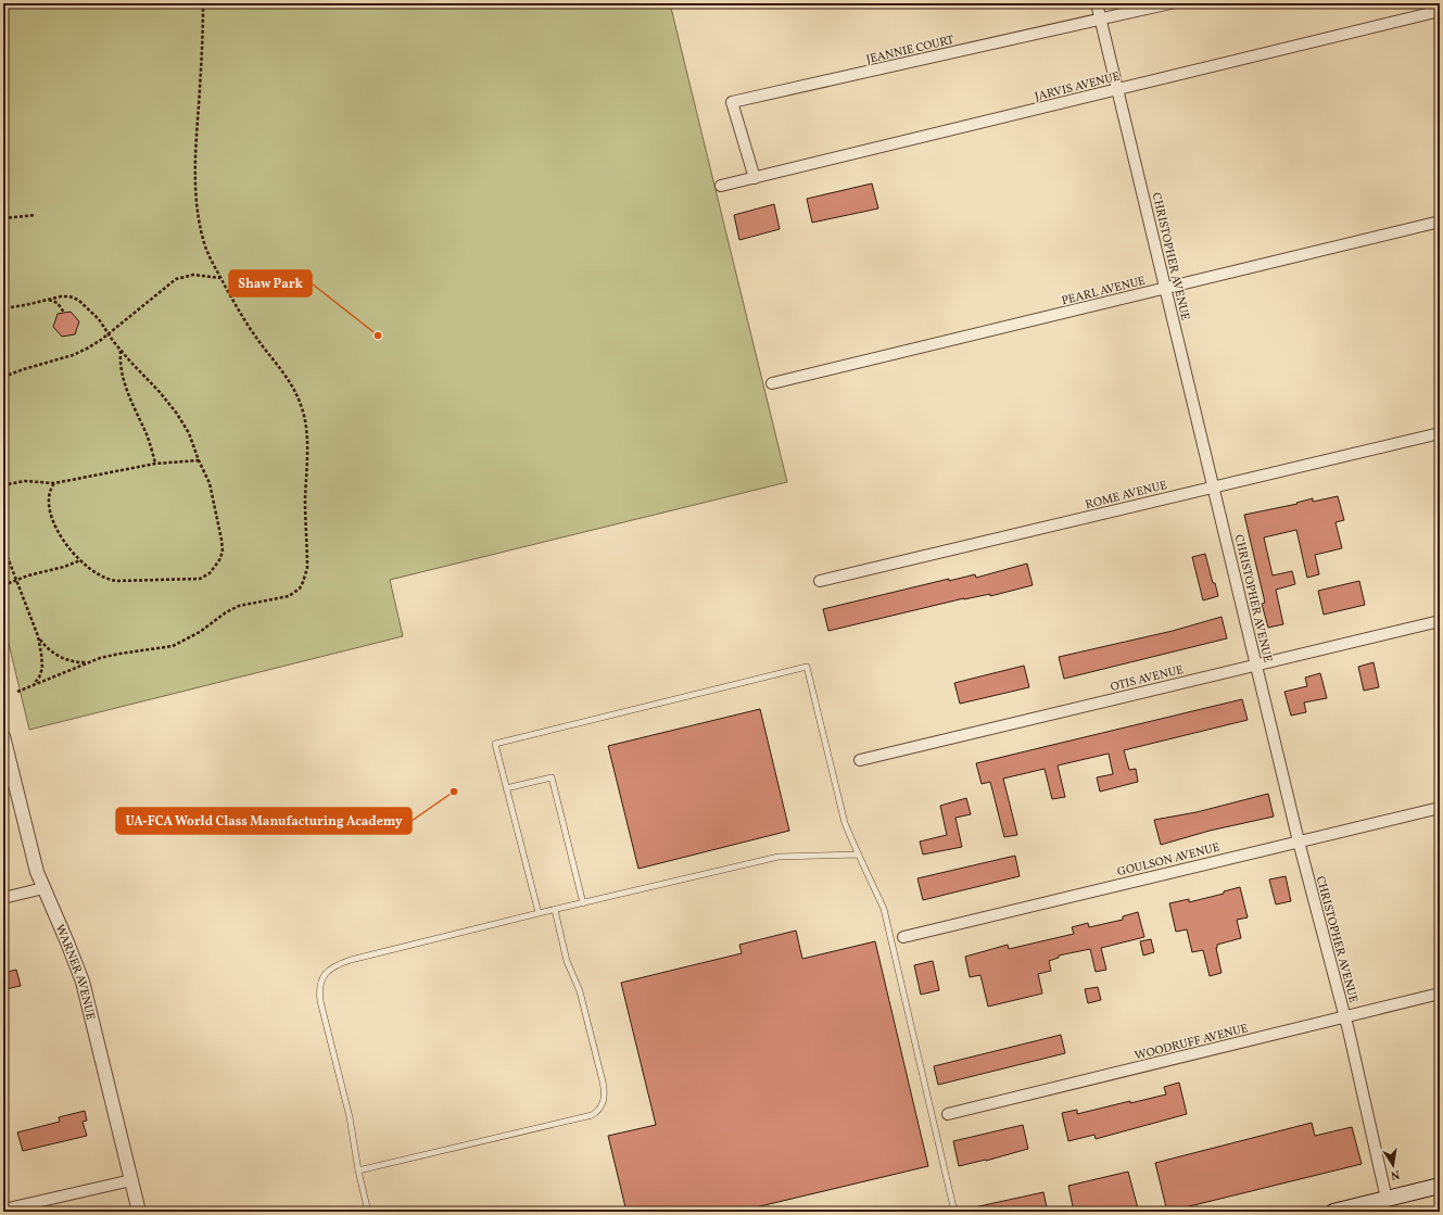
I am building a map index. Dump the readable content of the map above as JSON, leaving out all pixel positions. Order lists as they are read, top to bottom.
{
  "streets": {
    "street": [
      "JEANNIE COURT",
      "JARVIS AVENUE",
      "CHRISTOPHER AVENUE",
      "PEARL AVENUE",
      "ROME AVENUE",
      "OTIS AVENUE",
      "GOULSON AVENUE",
      "WARNER AVENUE",
      "WOODRUFF AVENUE"
    ]
  },
  "crossings": [
    ["JEANNIE COURT", "JARVIS AVENUE"],
    ["JEANNIE COURT", "CHRISTOPHER AVENUE"],
    ["JARVIS AVENUE", "CHRISTOPHER AVENUE"],
    ["CHRISTOPHER AVENUE", "PEARL AVENUE"],
    ["CHRISTOPHER AVENUE", "ROME AVENUE"],
    ["CHRISTOPHER AVENUE", "OTIS AVENUE"],
    ["CHRISTOPHER AVENUE", "GOULSON AVENUE"],
    ["CHRISTOPHER AVENUE", "WOODRUFF AVENUE"]
  ],
  "places": ["Shaw Park", "UA-FCA World Class Manufacturing Academy"],
  "north": "bottom"
}
